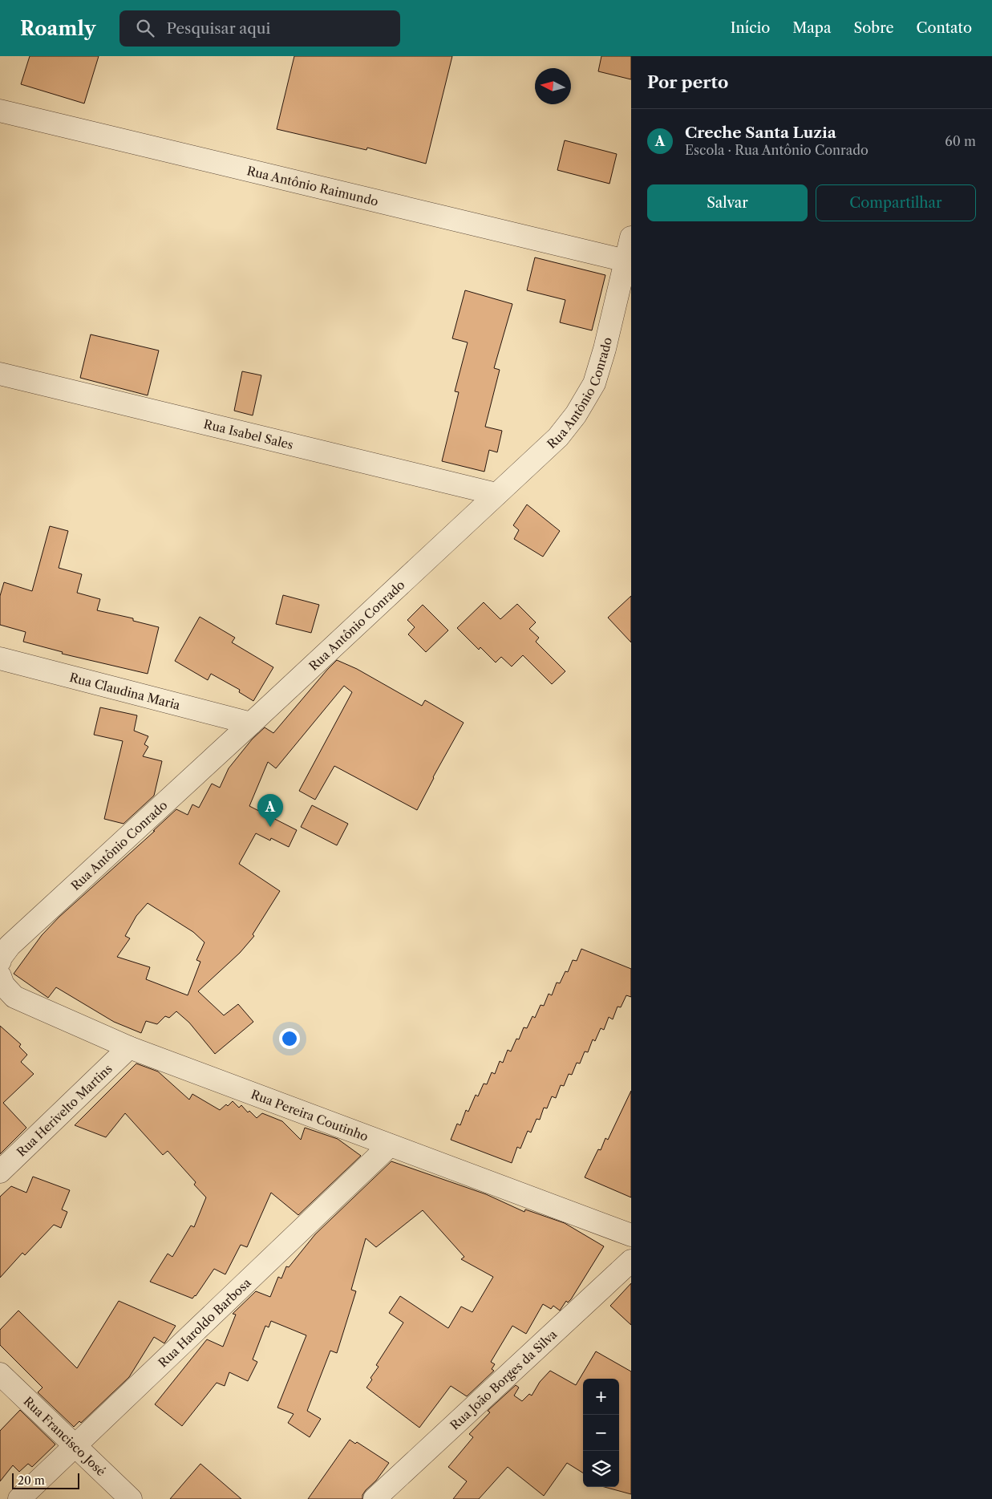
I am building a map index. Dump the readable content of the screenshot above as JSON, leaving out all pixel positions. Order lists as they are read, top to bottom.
{
  "streets": {
    "street": [
      "Rua Antônio Raimundo",
      "Rua Antônio Conrado",
      "Rua Isabel Sales",
      "Rua Claudina Maria",
      "Rua Herivelto Martins",
      "Rua Pereira Coutinho",
      "Rua Haroldo Barbosa",
      "Rua João Borges da Silva",
      "Rua Francisco José"
    ]
  },
  "crossings": [
    ["Rua Antônio Raimundo", "Rua Antônio Conrado"],
    ["Rua Antônio Conrado", "Rua Isabel Sales"],
    ["Rua Antônio Conrado", "Rua Claudina Maria"],
    ["Rua Herivelto Martins", "Rua Pereira Coutinho"],
    ["Rua Pereira Coutinho", "Rua Haroldo Barbosa"],
    ["Rua Haroldo Barbosa", "Rua Francisco José"]
  ],
  "scale_bar": "20 m",
  "north": "left",
  "page": {
    "header": "Roamly",
    "search": "Pesquisar aqui",
    "nav": [
      "Início",
      "Mapa",
      "Sobre",
      "Contato"
    ],
    "heading": "Por perto",
    "list": [
      {
        "mark": "A",
        "name": "Creche Santa Luzia",
        "note": "Escola · Rua Antônio Conrado",
        "value": "60 m"
      }
    ],
    "buttons": ["Salvar", "Compartilhar"],
    "pins": "A",
    "map_buttons": ["+", "−"],
    "scale": "20 m"
  }
}
